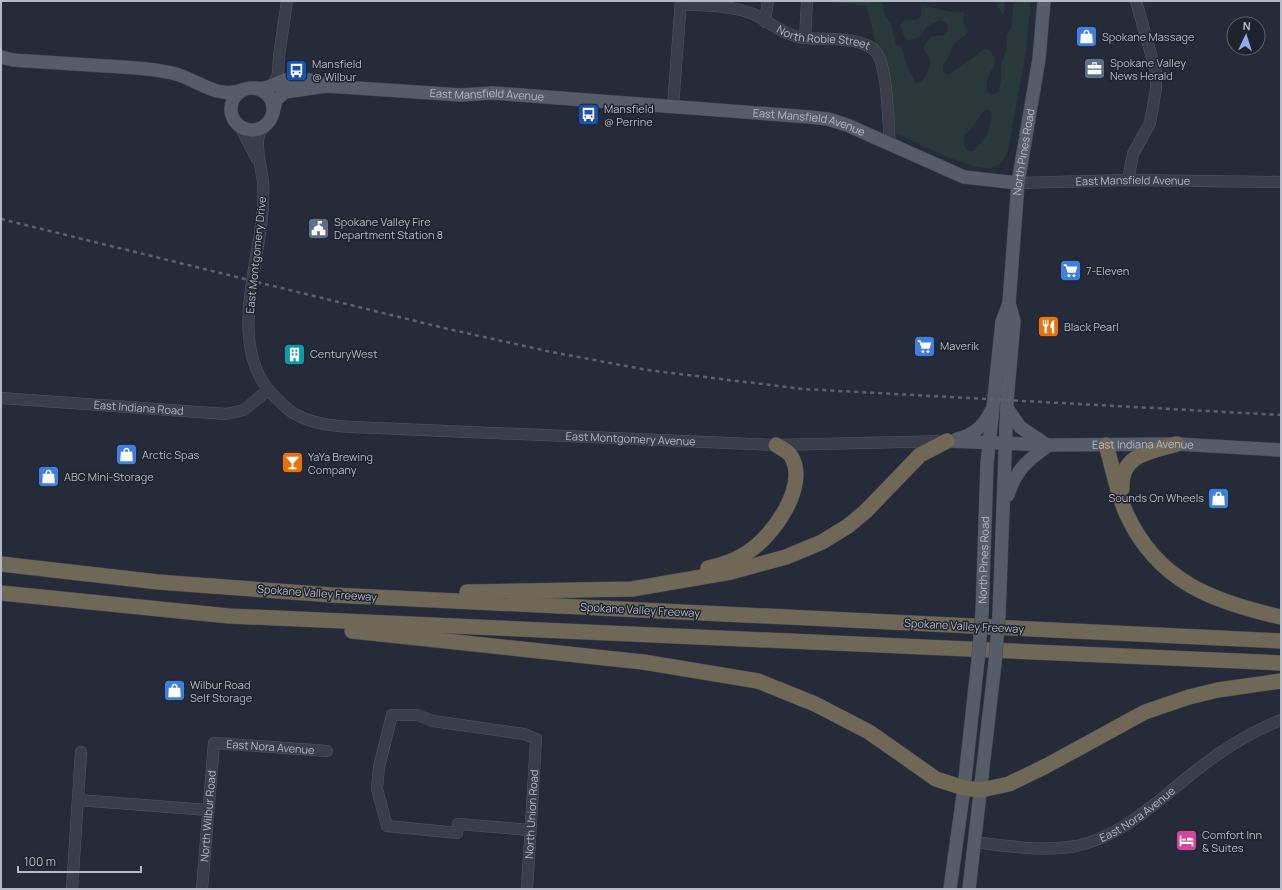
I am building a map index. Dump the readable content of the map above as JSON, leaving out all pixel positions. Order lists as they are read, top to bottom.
{
  "streets": {
    "highway": ["Spokane Valley Freeway"],
    "main road": [
      "East Mansfield Avenue",
      "North Pines Road",
      "East Montgomery Avenue",
      "East Indiana Avenue"
    ],
    "street": [
      "North Robie Street",
      "East Montgomery Drive",
      "East Indiana Road",
      "East Nora Avenue",
      "North Union Road",
      "North Wilbur Road"
    ]
  },
  "crossings": [
    ["North Robie Street", "East Mansfield Avenue"],
    ["East Mansfield Avenue", "North Pines Road"],
    ["East Mansfield Avenue", "East Montgomery Drive"],
    ["North Pines Road", "East Montgomery Avenue"],
    ["North Pines Road", "East Indiana Avenue"],
    ["North Pines Road", "East Nora Avenue"],
    ["East Montgomery Drive", "East Indiana Road"],
    ["East Montgomery Drive", "East Montgomery Avenue"],
    ["East Indiana Road", "East Montgomery Avenue"],
    ["East Montgomery Avenue", "East Indiana Avenue"],
    ["East Nora Avenue", "North Wilbur Road"]
  ],
  "places": {
    "shop": [
      "Spokane Massage",
      "Arctic Spas",
      "ABC Mini-Storage",
      "Sounds On Wheels",
      "Wilbur Road Self Storage"
    ],
    "office": ["Spokane Valley News Herald"],
    "bus stop": ["Mansfield @ Wilbur", "Mansfield @ Perrine"],
    "public building": ["Spokane Valley Fire Department Station 8"],
    "supermarket": ["7-Eleven", "Maverik"],
    "restaurant": ["Black Pearl"],
    "building": ["CenturyWest"],
    "bar": ["YaYa Brewing Company"],
    "hotel": ["Comfort Inn & Suites"]
  },
  "scale_bar": "100 m",
  "north": "top"
}
